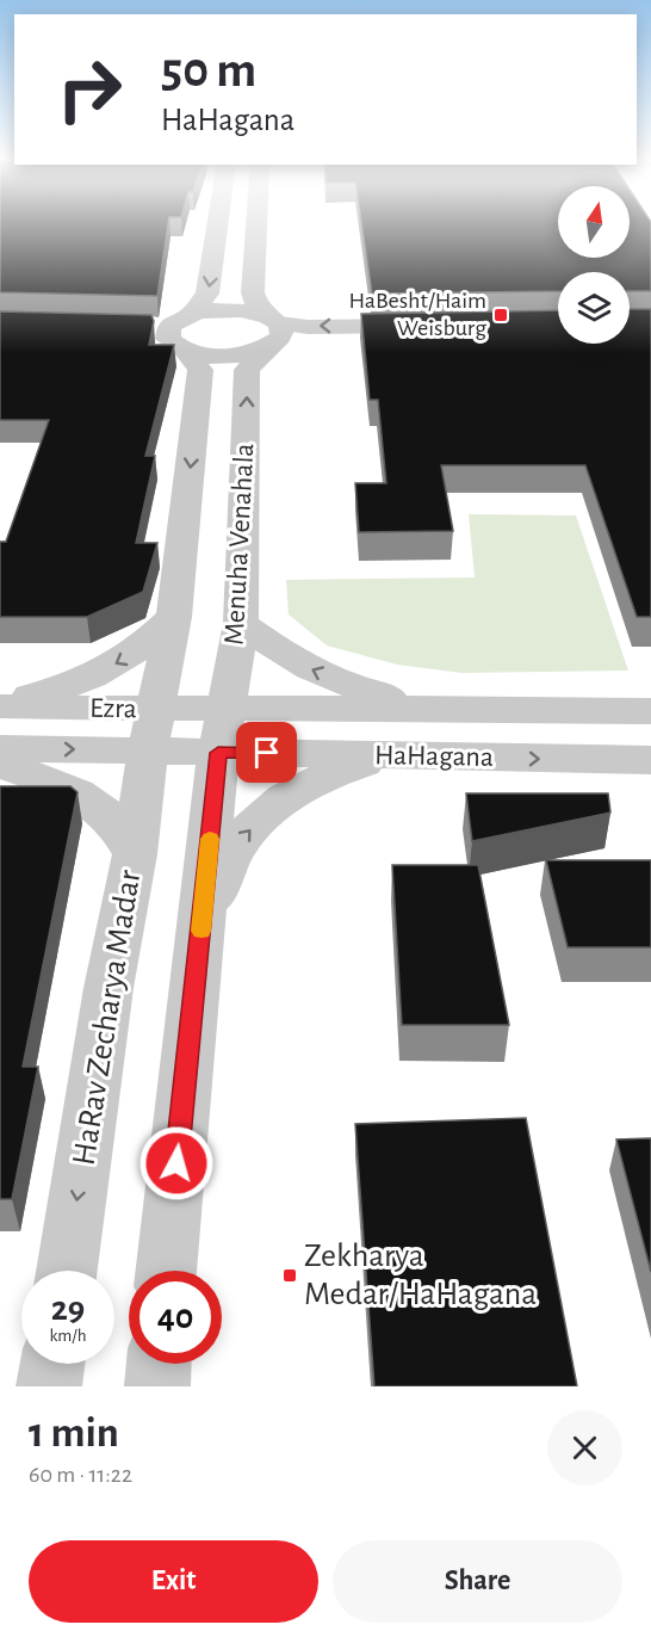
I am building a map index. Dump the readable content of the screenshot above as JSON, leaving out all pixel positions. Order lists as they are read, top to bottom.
{
  "streets": {
    "street": [
      "Menuha Venahala",
      "Ezra",
      "HaHagana",
      "HaRav Zecharya Madar"
    ]
  },
  "crossings": [
    ["Menuha Venahala", "Ezra"],
    ["Menuha Venahala", "HaHagana"],
    ["Menuha Venahala", "HaRav Zecharya Madar"],
    ["Ezra", "HaHagana"],
    ["Ezra", "HaRav Zecharya Madar"]
  ],
  "places": {
    "transit": ["HaBesht/Haim Weisburg", "Zekharya Medar/HaHagana"]
  },
  "north": "top",
  "page": {
    "turn": ["50 m", "HaHagana"],
    "speed": "29 km/h",
    "limit": "40",
    "heading": ["1 min", "60 m · 11:22"],
    "buttons": ["Exit", "Share"]
  }
}
